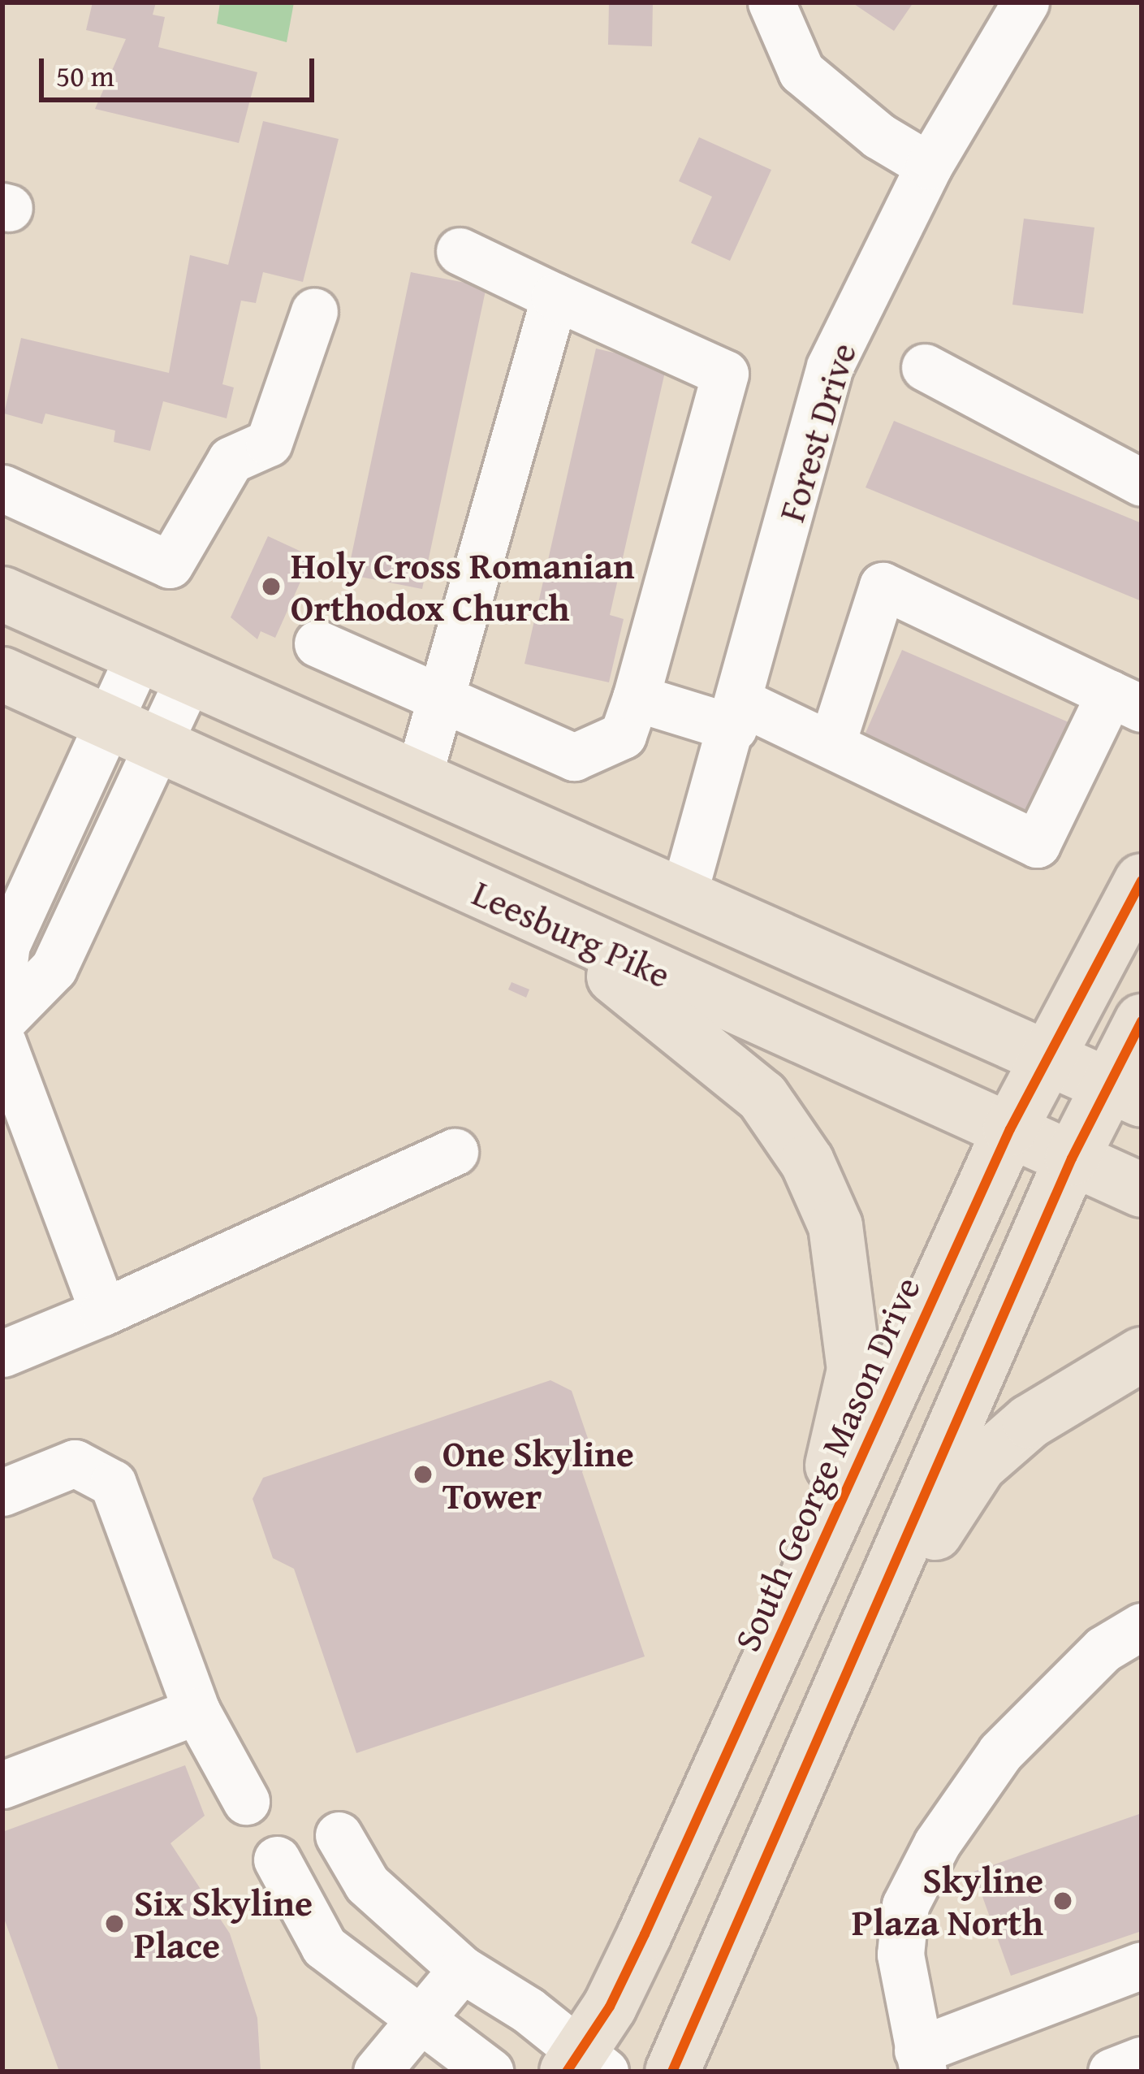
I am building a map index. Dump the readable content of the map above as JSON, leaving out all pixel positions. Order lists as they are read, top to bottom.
{
  "streets": {
    "main road": ["Leesburg Pike", "South George Mason Drive"],
    "street": ["Forest Drive"]
  },
  "crossings": [
    ["Leesburg Pike", "South George Mason Drive"]
  ],
  "places": [
    "Holy Cross Romanian Orthodox Church",
    "One Skyline Tower",
    "Skyline Plaza North",
    "Six Skyline Place"
  ],
  "scale_bar": "50 m"
}
